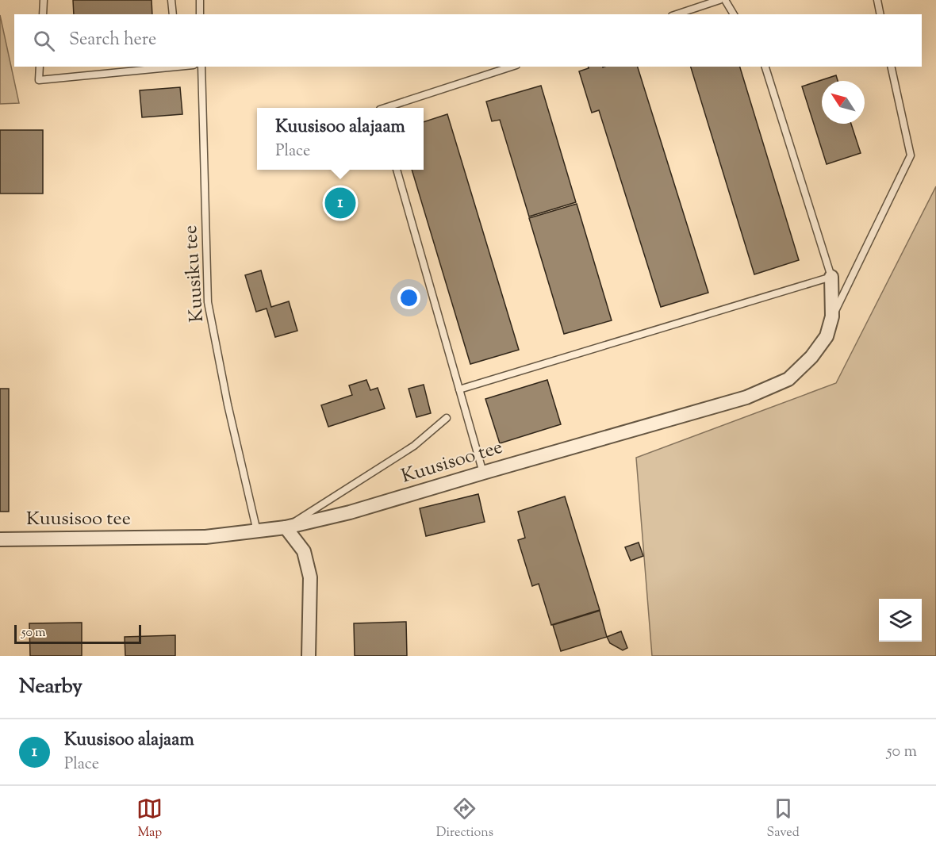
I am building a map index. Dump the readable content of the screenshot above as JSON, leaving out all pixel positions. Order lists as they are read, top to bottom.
{
  "streets": {
    "street": ["Kuusisoo tee"],
    "lane": ["Kuusiku tee"]
  },
  "crossings": [
    ["Kuusiku tee", "Kuusisoo tee"]
  ],
  "scale_bar": "50 m",
  "north": "top left",
  "page": {
    "search": "Search here",
    "popup": ["Kuusisoo alajaam", "Place"],
    "pins": "1",
    "scale": "50 m",
    "heading": "Nearby",
    "list": [
      {
        "mark": "1",
        "name": "Kuusisoo alajaam",
        "note": "Place",
        "value": "50 m"
      }
    ],
    "nav": ["Map", "Directions", "Saved"]
  }
}
